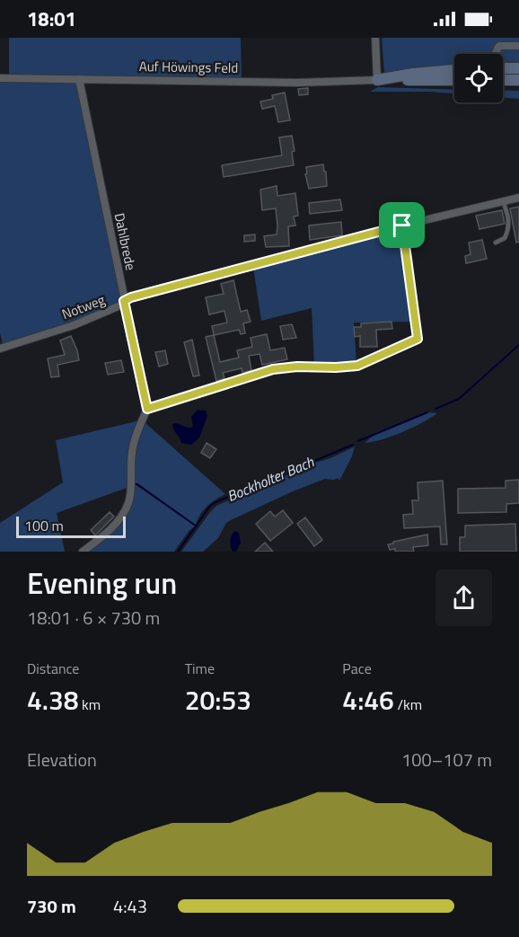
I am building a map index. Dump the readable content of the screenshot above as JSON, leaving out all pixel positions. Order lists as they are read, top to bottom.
{
  "streets": {
    "main road": ["Auf Höwings Feld"],
    "street": ["Dahlbrede", "Notweg"]
  },
  "crossings": [
    ["Auf Höwings Feld", "Dahlbrede"],
    ["Dahlbrede", "Notweg"]
  ],
  "water": ["Bockholter Bach"],
  "scale_bar": "100 m",
  "page": {
    "status": "18:01",
    "scale": "100 m",
    "heading": ["Evening run", "18:01 · 6 × 730 m"],
    "stats": [
      ["Distance", "4.38 km"],
      ["Time", "20:53"],
      ["Pace", "4:46 /km"]
    ],
    "chart": ["Elevation", "100–107 m"],
    "list": [
      {
        "name": "730 m",
        "note": "4:43"
      }
    ]
  }
}
